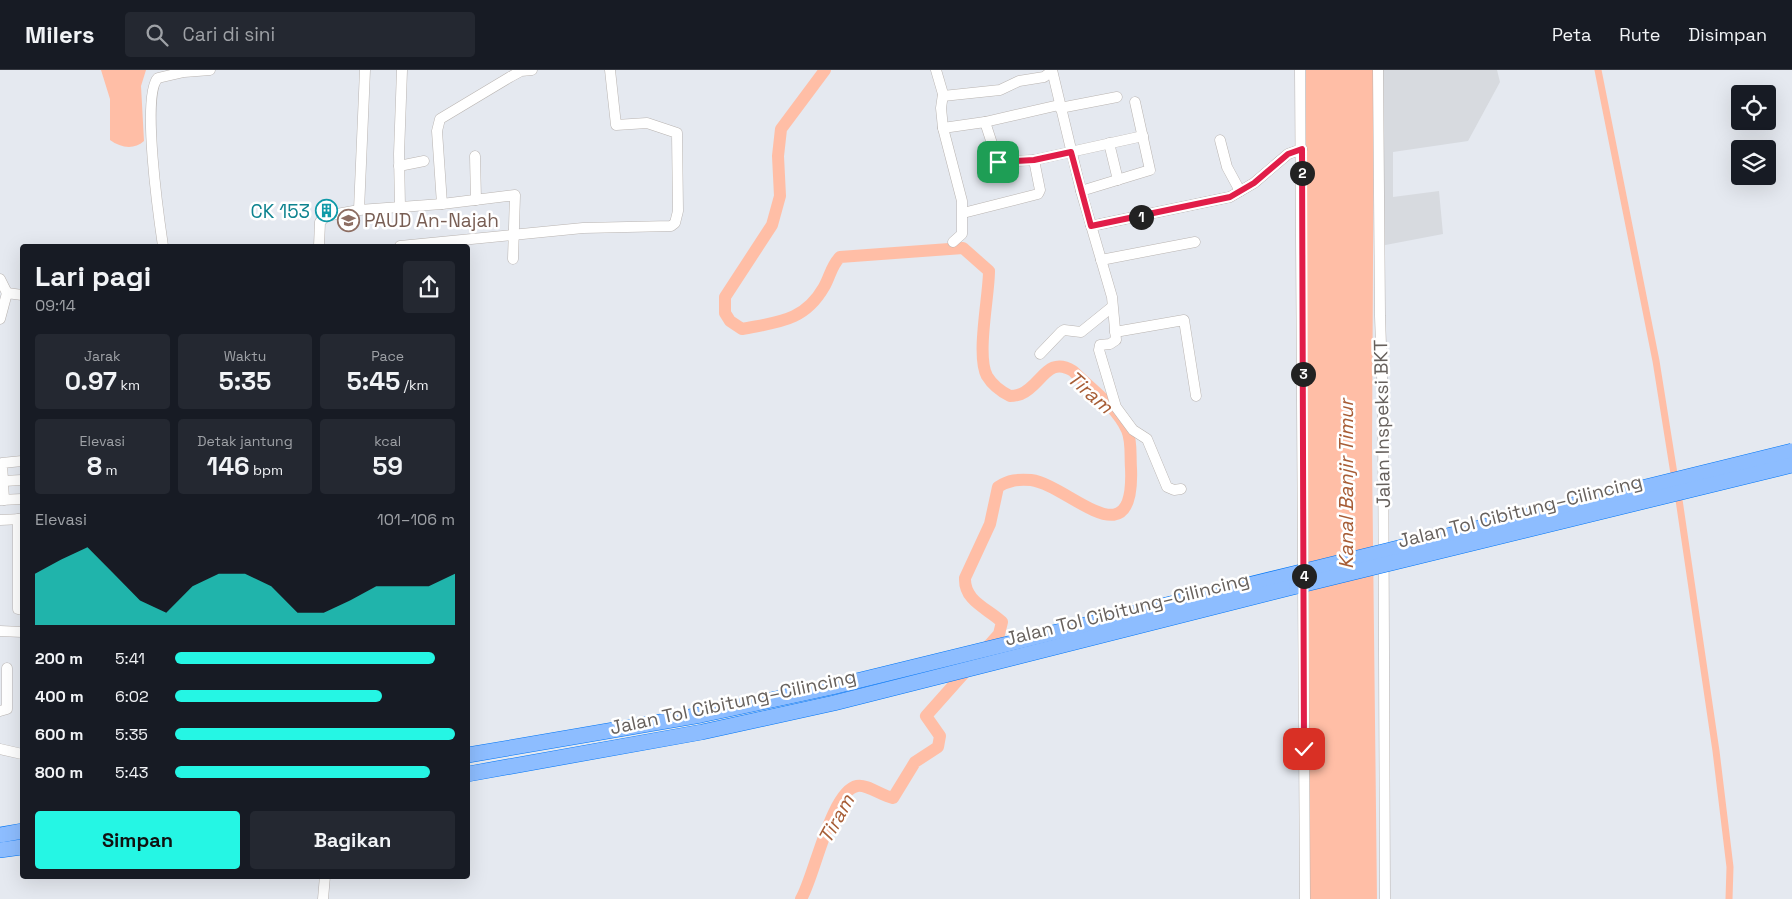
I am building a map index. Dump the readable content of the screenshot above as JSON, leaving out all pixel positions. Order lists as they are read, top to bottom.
{
  "streets": {
    "highway": ["Jalan Tol Cibitung–Cilincing"],
    "street": ["Jalan Inspeksi BKT"]
  },
  "water": ["Tiram", "Kanal Banjir Timur"],
  "places": {
    "building": ["CK 153"],
    "school or university": ["PAUD An-Najah"]
  },
  "page": {
    "header": "Milers",
    "search": "Cari di sini",
    "nav": ["Peta", "Rute", "Disimpan"],
    "pins": [
      "2",
      "1",
      "3",
      "4"
    ],
    "heading": ["Lari pagi", "09:14"],
    "stats": [
      ["Jarak", "0.97 km"],
      ["Waktu", "5:35"],
      ["Pace", "5:45 /km"],
      ["Elevasi", "8 m"],
      ["Detak jantung", "146 bpm"],
      ["kcal", "59"]
    ],
    "chart": ["Elevasi", "101–106 m"],
    "list": [
      {
        "name": "200 m",
        "note": "5:41"
      },
      {
        "name": "400 m",
        "note": "6:02"
      },
      {
        "name": "600 m",
        "note": "5:35"
      },
      {
        "name": "800 m",
        "note": "5:43"
      }
    ],
    "buttons": ["Simpan", "Bagikan"]
  }
}
